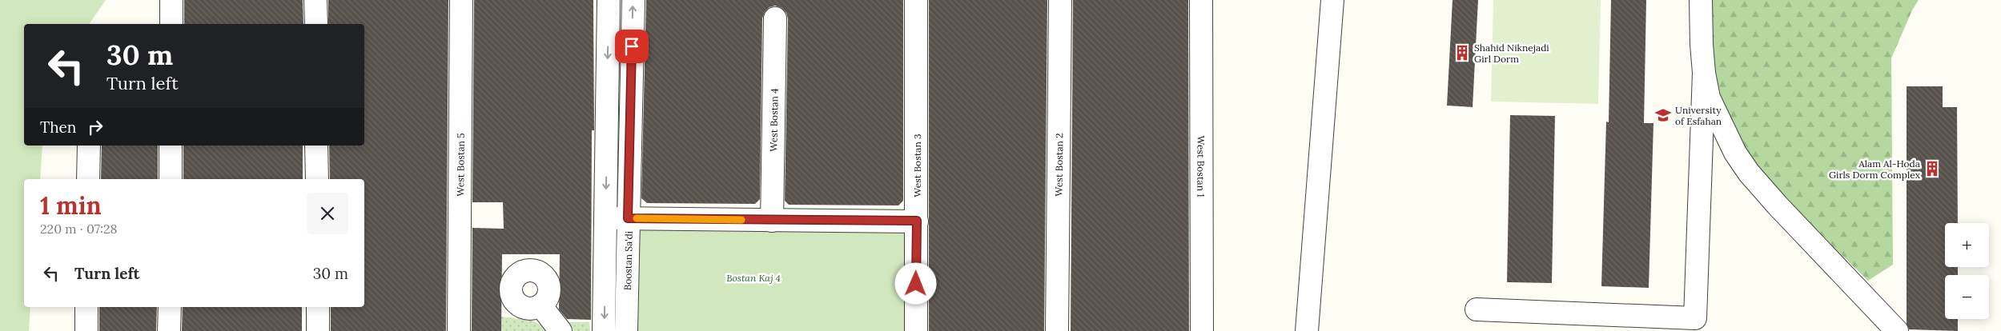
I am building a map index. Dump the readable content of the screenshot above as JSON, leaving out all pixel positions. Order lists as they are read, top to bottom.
{
  "streets": {
    "street": [
      "West Bostan 4",
      "West Bostan 5",
      "West Bostan 3",
      "West Bostan 2",
      "West Bostan 1",
      "Boostan Sa'di"
    ]
  },
  "parks": ["Bostan Kaj 4"],
  "places": {
    "building": ["Shahid Niknejadi Girl Dorm", "Alam Al-Hoda Girls Dorm Complex"],
    "school or university": ["University of Esfahan"]
  },
  "page": {
    "turn": ["30 m", "Turn left"],
    "then": "Then",
    "heading": ["1 min", "220 m · 07:28"],
    "map_buttons": ["+", "−"],
    "list": [
      {
        "name": "Turn left",
        "value": "30 m"
      }
    ]
  }
}
